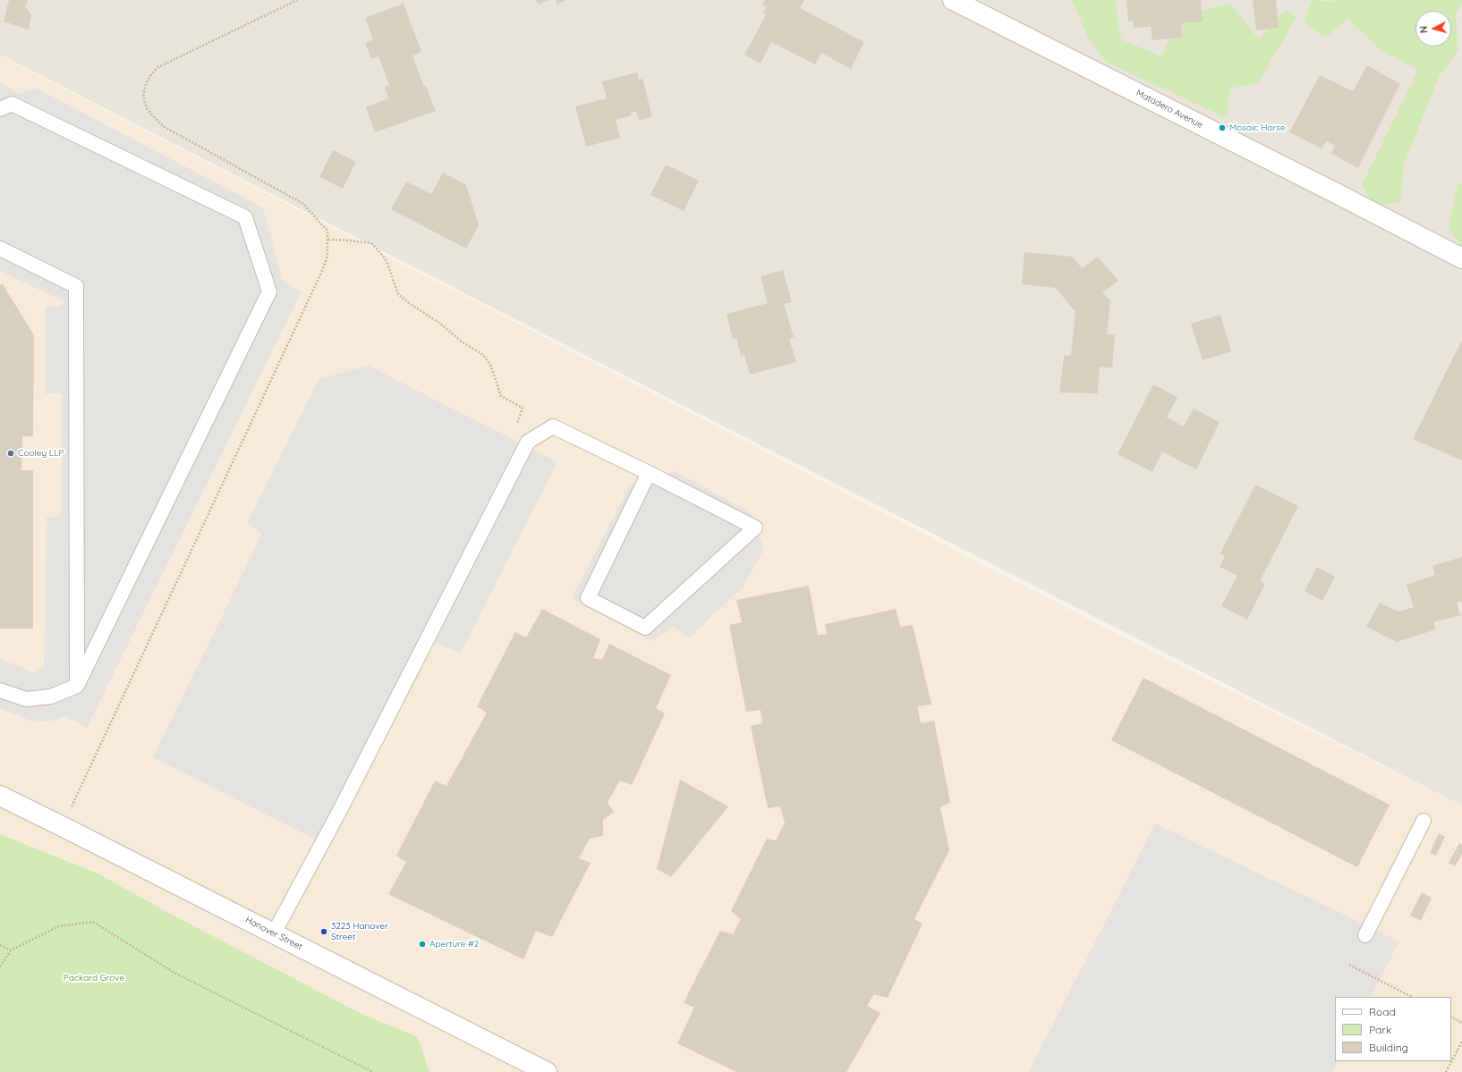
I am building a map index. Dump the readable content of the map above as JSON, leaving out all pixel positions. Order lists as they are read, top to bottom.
{
  "streets": {
    "street": ["Matadero Avenue", "Hanover Street"]
  },
  "parks": ["Packard Grove"],
  "places": [
    "Mosaic Horse",
    "Cooley LLP",
    "3223 Hanover Street",
    "Aperture #2"
  ],
  "legend": ["Road", "Park", "Building"],
  "north": "left"
}
